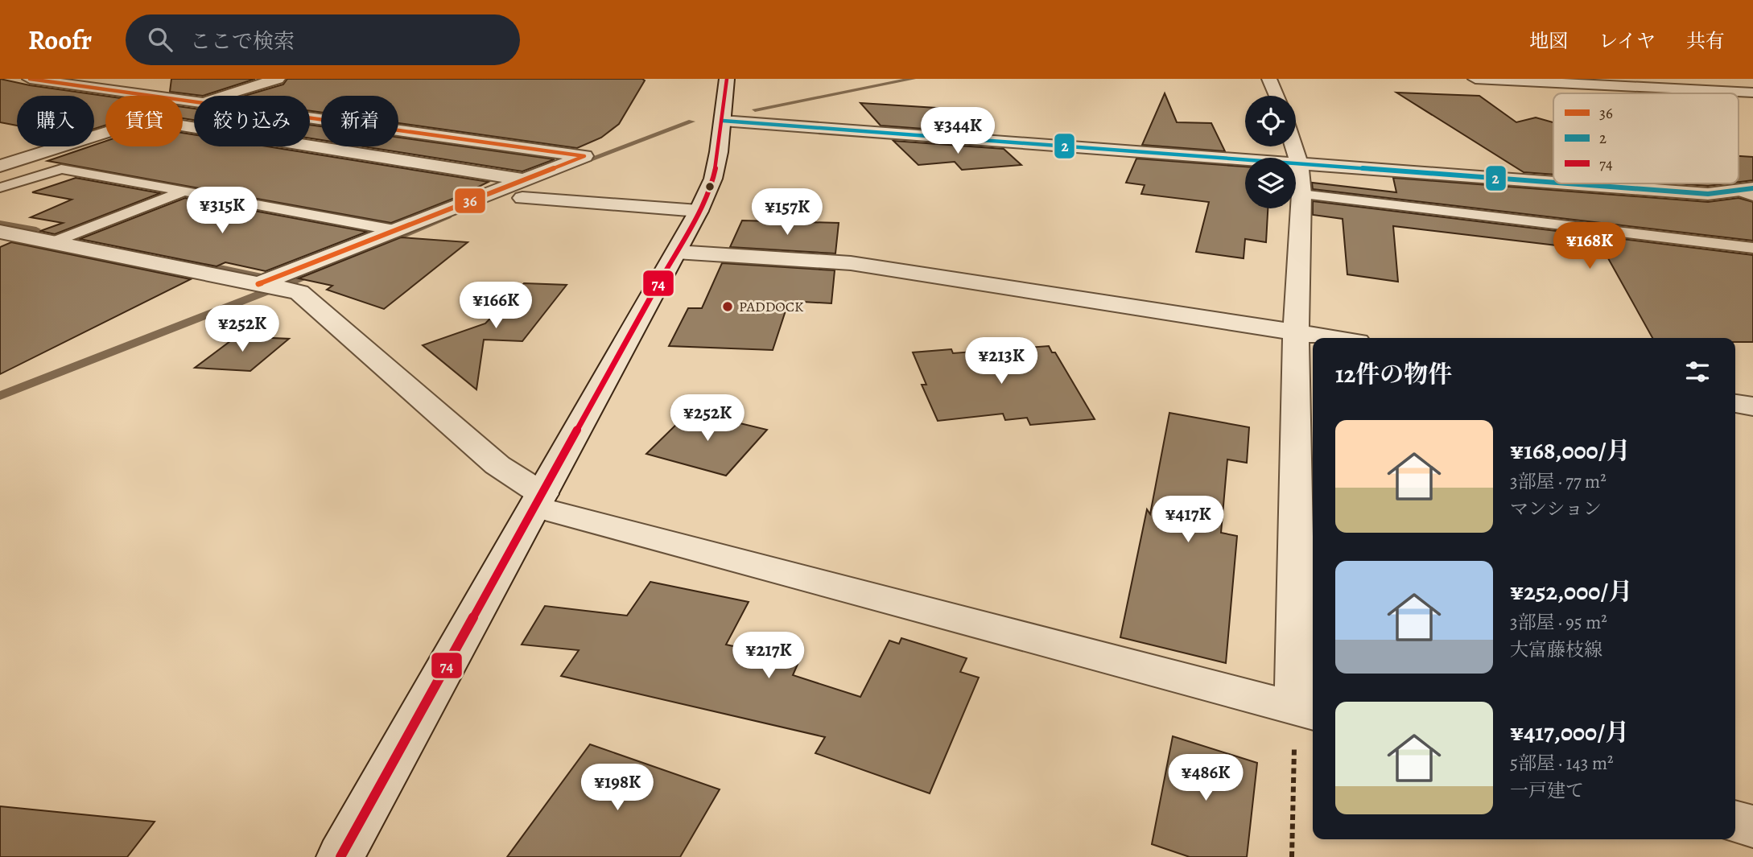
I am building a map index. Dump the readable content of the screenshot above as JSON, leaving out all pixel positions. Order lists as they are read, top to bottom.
{
  "places": ["PADDOCK"],
  "lines": ["transit line 36", "transit line 74", "transit line 2"],
  "legend": ["36", "2", "74"],
  "page": {
    "header": "Roofr",
    "search": "ここで検索",
    "nav": ["地図", "レイヤ", "共有"],
    "chip": [
      "購入",
      "賃貸",
      "絞り込み",
      "新着"
    ],
    "price": [
      "¥344K",
      "¥315K",
      "¥157K",
      "¥168K",
      "¥166K",
      "¥252K",
      "¥213K",
      "¥252K",
      "¥417K",
      "¥217K",
      "¥486K",
      "¥198K"
    ],
    "heading": "12件の物件",
    "list": [
      {
        "name": "¥168,000/月",
        "note": "3部屋 · 77 m² · マンション"
      },
      {
        "name": "¥252,000/月",
        "note": "3部屋 · 95 m² · 大富藤枝線"
      },
      {
        "name": "¥417,000/月",
        "note": "5部屋 · 143 m² · 一戸建て"
      }
    ]
  }
}
